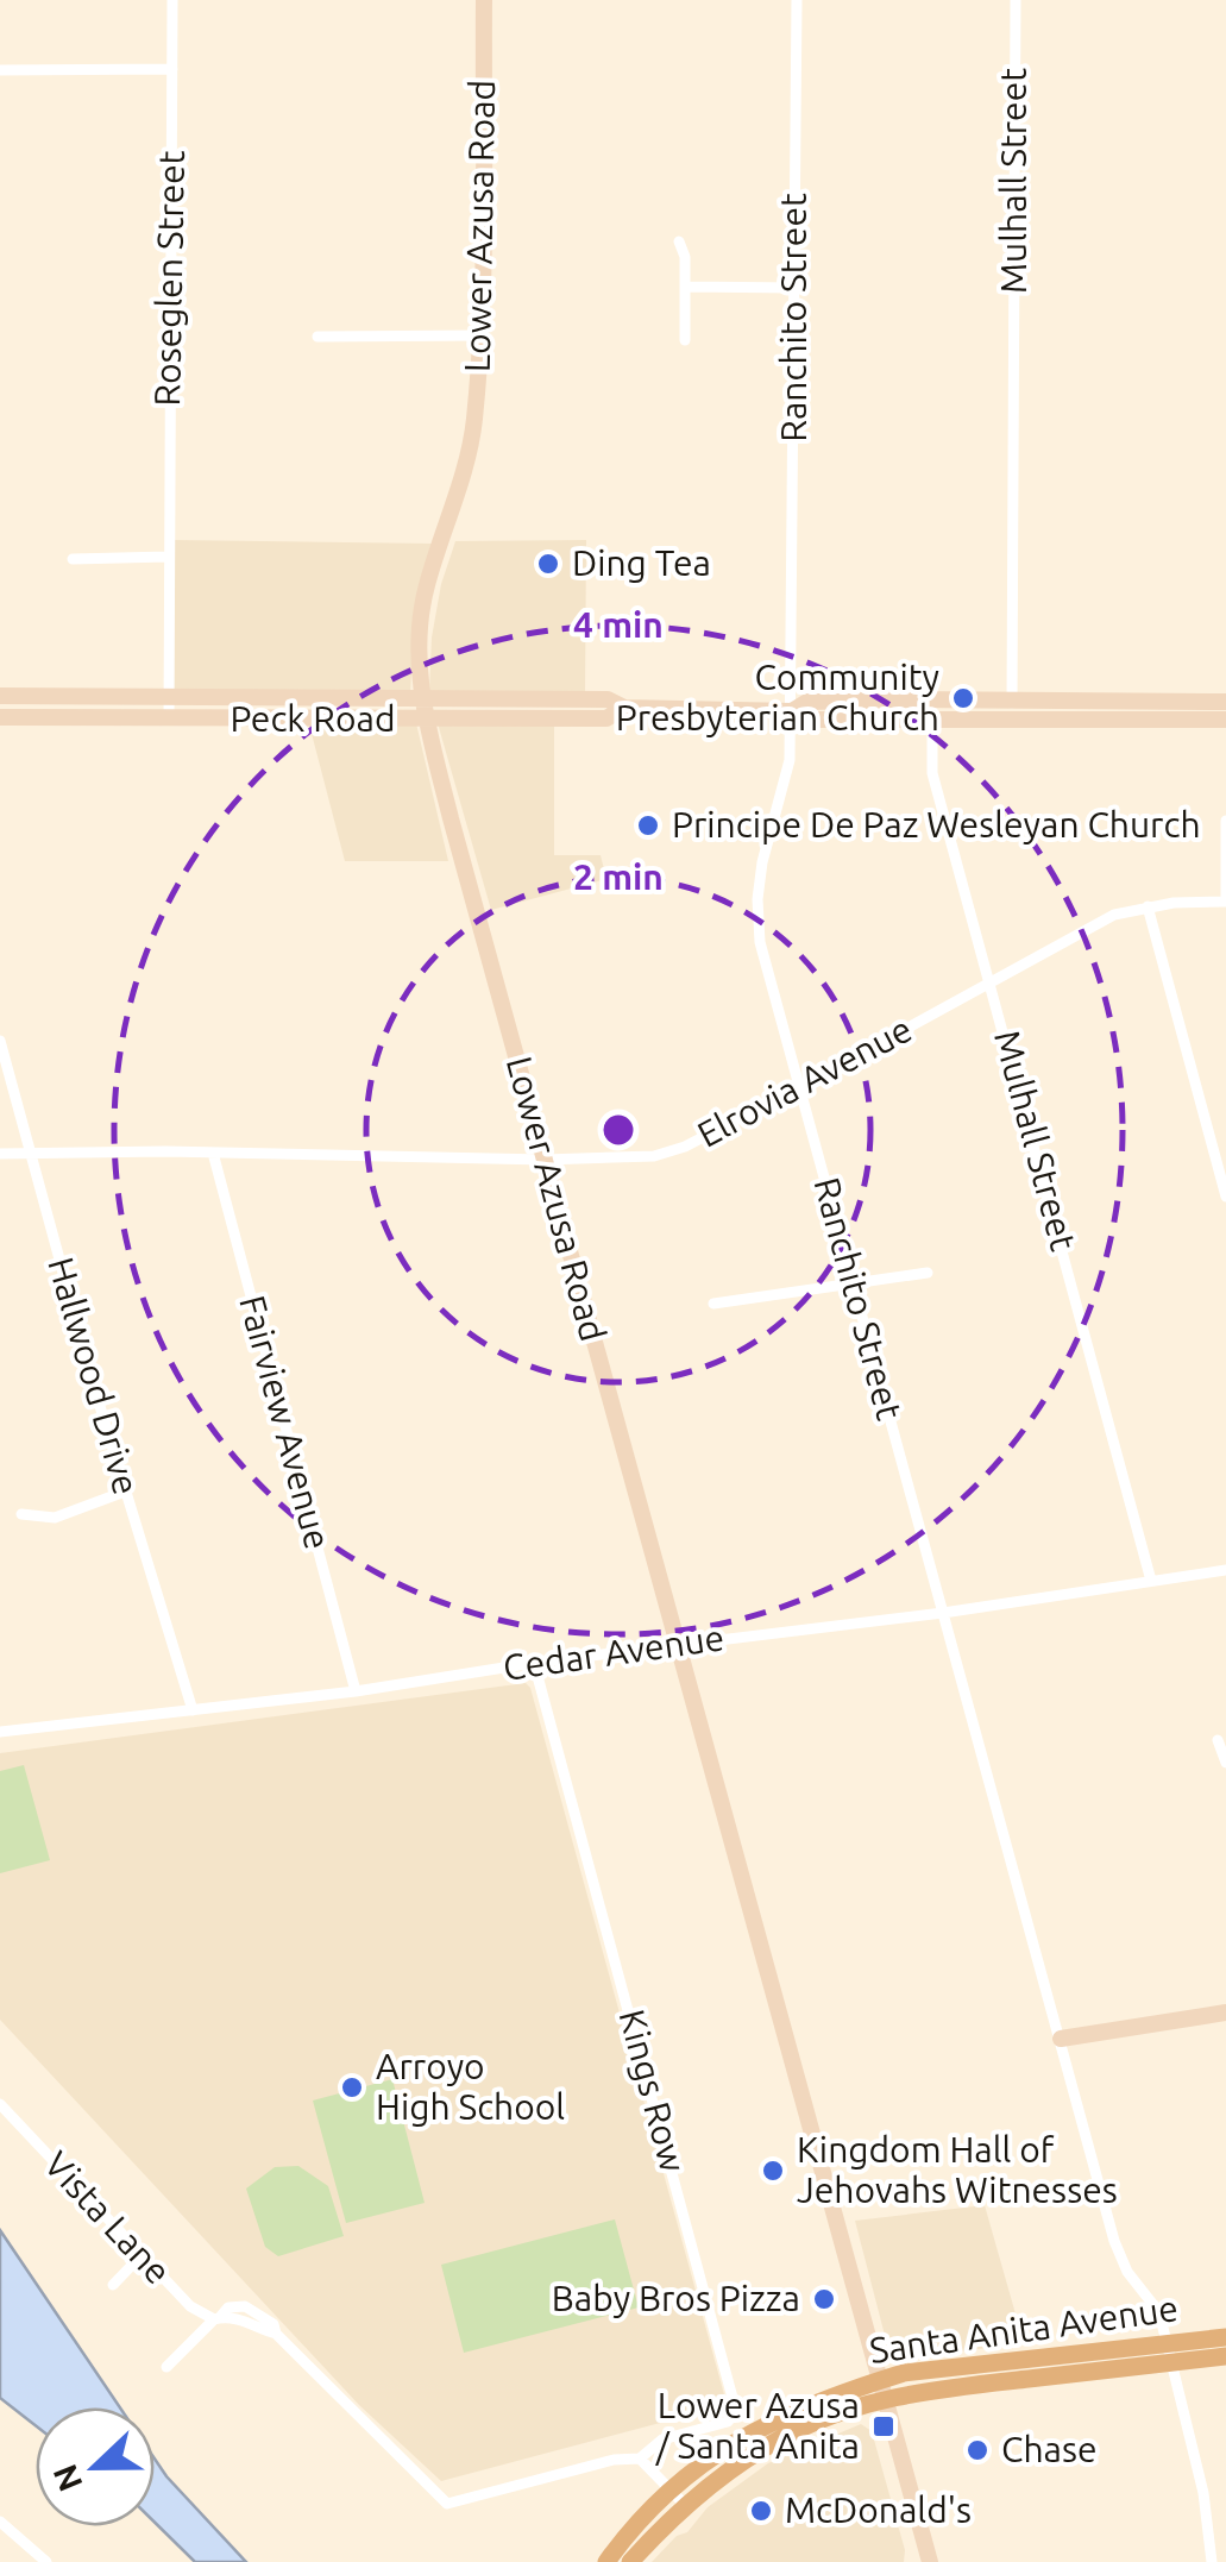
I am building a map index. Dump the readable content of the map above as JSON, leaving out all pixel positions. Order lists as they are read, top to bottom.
{
  "streets": {
    "main road": ["Lower Azusa Road", "Peck Road", "Santa Anita Avenue"],
    "street": [
      "Mulhall Street",
      "Roseglen Street",
      "Ranchito Street",
      "Elrovia Avenue",
      "Hallwood Drive",
      "Fairview Avenue",
      "Cedar Avenue",
      "Kings Row",
      "Vista Lane"
    ]
  },
  "crossings": [
    ["Mulhall Street", "Peck Road"],
    ["Mulhall Street", "Elrovia Avenue"],
    ["Mulhall Street", "Cedar Avenue"],
    ["Lower Azusa Road", "Peck Road"],
    ["Lower Azusa Road", "Elrovia Avenue"],
    ["Lower Azusa Road", "Cedar Avenue"],
    ["Lower Azusa Road", "Santa Anita Avenue"],
    ["Roseglen Street", "Peck Road"],
    ["Ranchito Street", "Peck Road"],
    ["Ranchito Street", "Elrovia Avenue"],
    ["Ranchito Street", "Cedar Avenue"],
    ["Ranchito Street", "Santa Anita Avenue"],
    ["Elrovia Avenue", "Hallwood Drive"],
    ["Elrovia Avenue", "Fairview Avenue"],
    ["Hallwood Drive", "Cedar Avenue"],
    ["Fairview Avenue", "Cedar Avenue"],
    ["Cedar Avenue", "Kings Row"],
    ["Kings Row", "Vista Lane"]
  ],
  "places": {
    "other": [
      "Ding Tea",
      "Community Presbyterian Church",
      "Principe De Paz Wesleyan Church",
      "Arroyo High School",
      "Kingdom Hall of Jehovahs Witnesses",
      "Baby Bros Pizza",
      "Chase",
      "McDonald's"
    ],
    "transit": ["Lower Azusa / Santa Anita"]
  },
  "north": "left",
  "rings": ["4 min", "2 min"]
}
